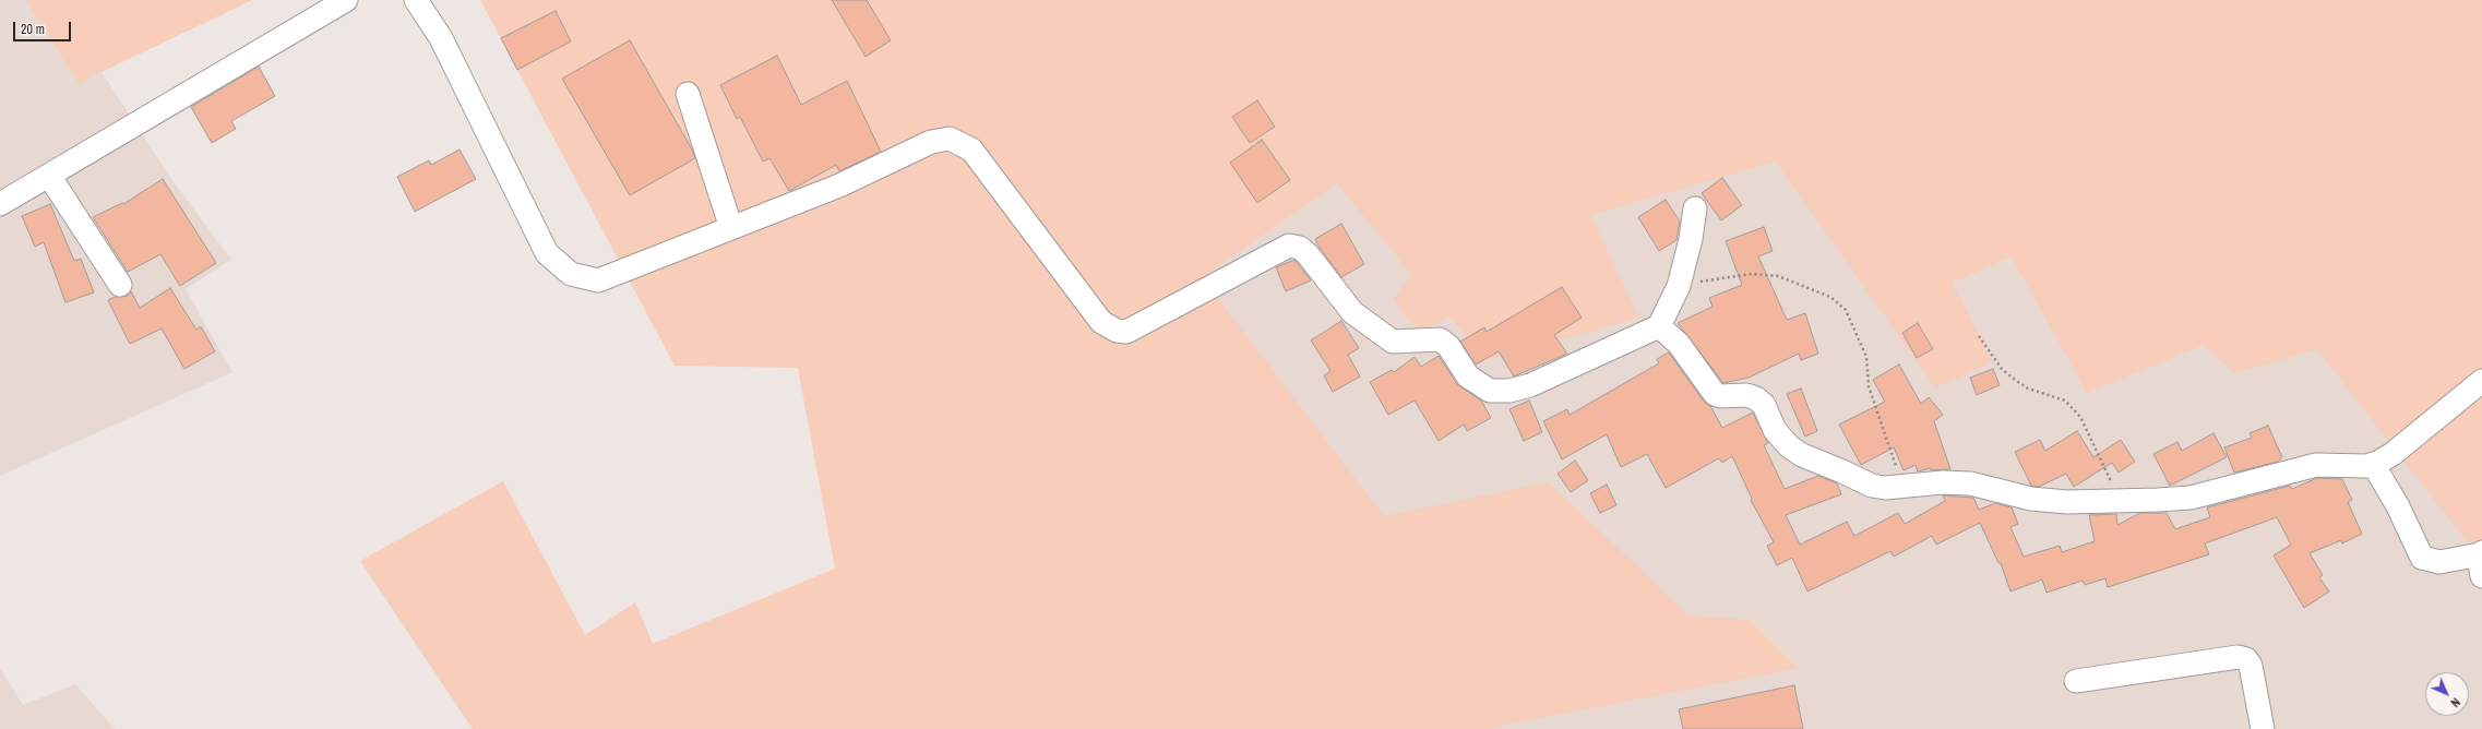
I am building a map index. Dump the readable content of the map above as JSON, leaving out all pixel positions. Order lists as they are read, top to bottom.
{
  "scale_bar": "20 m",
  "north": "bottom right"
}
